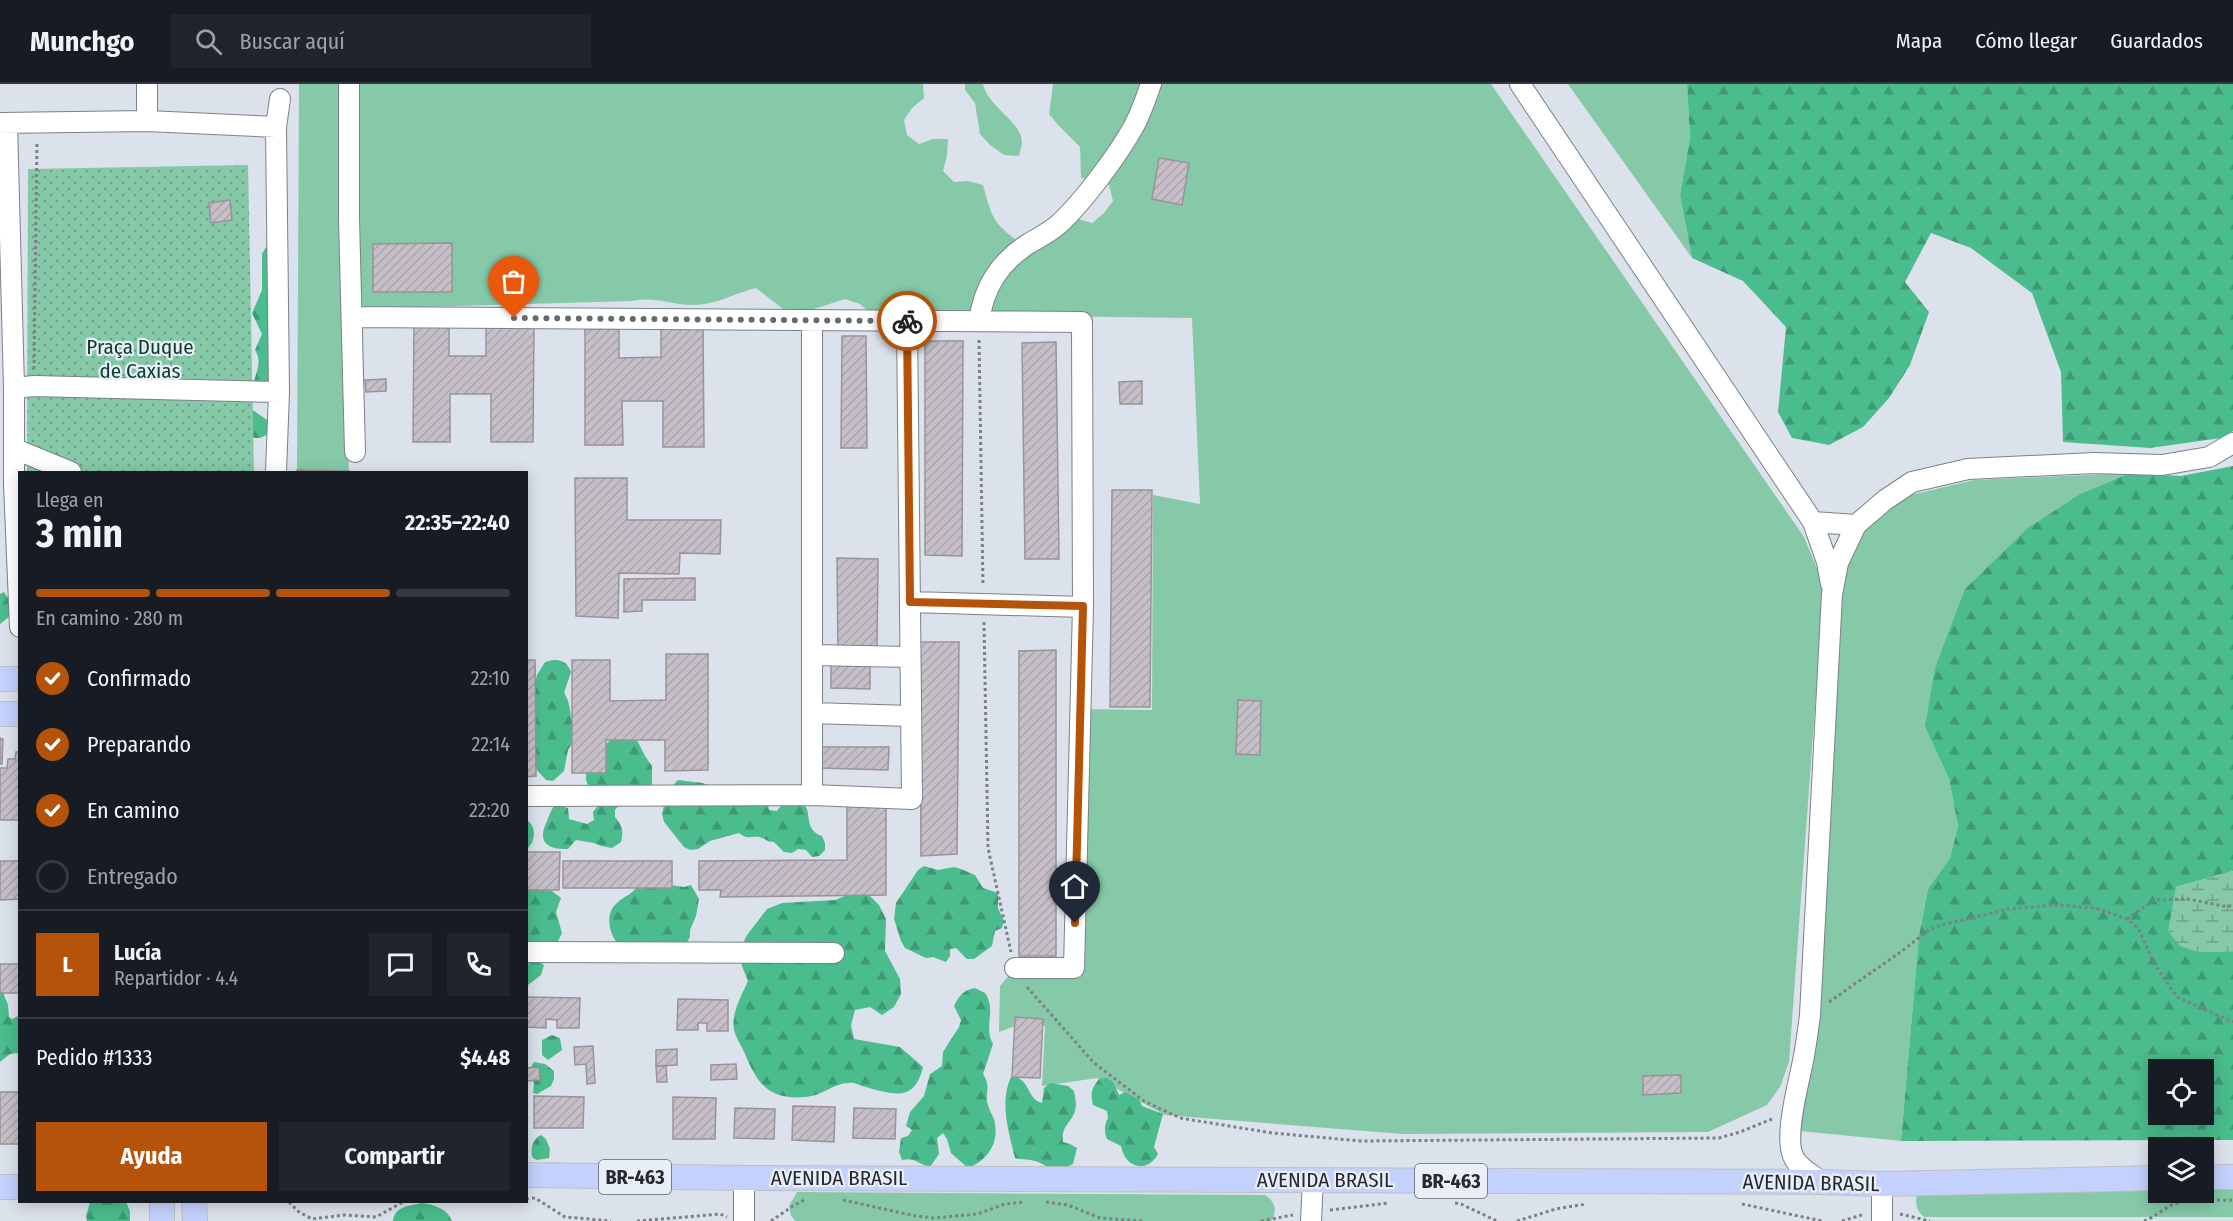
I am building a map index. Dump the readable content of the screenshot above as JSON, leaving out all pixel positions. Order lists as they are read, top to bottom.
{
  "streets": {
    "main road": ["BR-463", "AVENIDA BRASIL"]
  },
  "parks": ["Praça Duque de Caxias"],
  "page": {
    "header": "Munchgo",
    "search": "Buscar aquí",
    "nav": ["Mapa", "Cómo llegar", "Guardados"],
    "heading": ["3 min", "Llega en", "22:35–22:40"],
    "panel": [
      "Lucía",
      "Repartidor · 4.4",
      "Pedido #1333",
      "$4.48"
    ],
    "bar": "En camino · 280 m",
    "list": [
      ["Confirmado", "22:10"],
      ["Preparando", "22:14"],
      ["En camino", "22:20"],
      "Entregado"
    ],
    "round": "L",
    "buttons": ["Ayuda", "Compartir"]
  }
}
